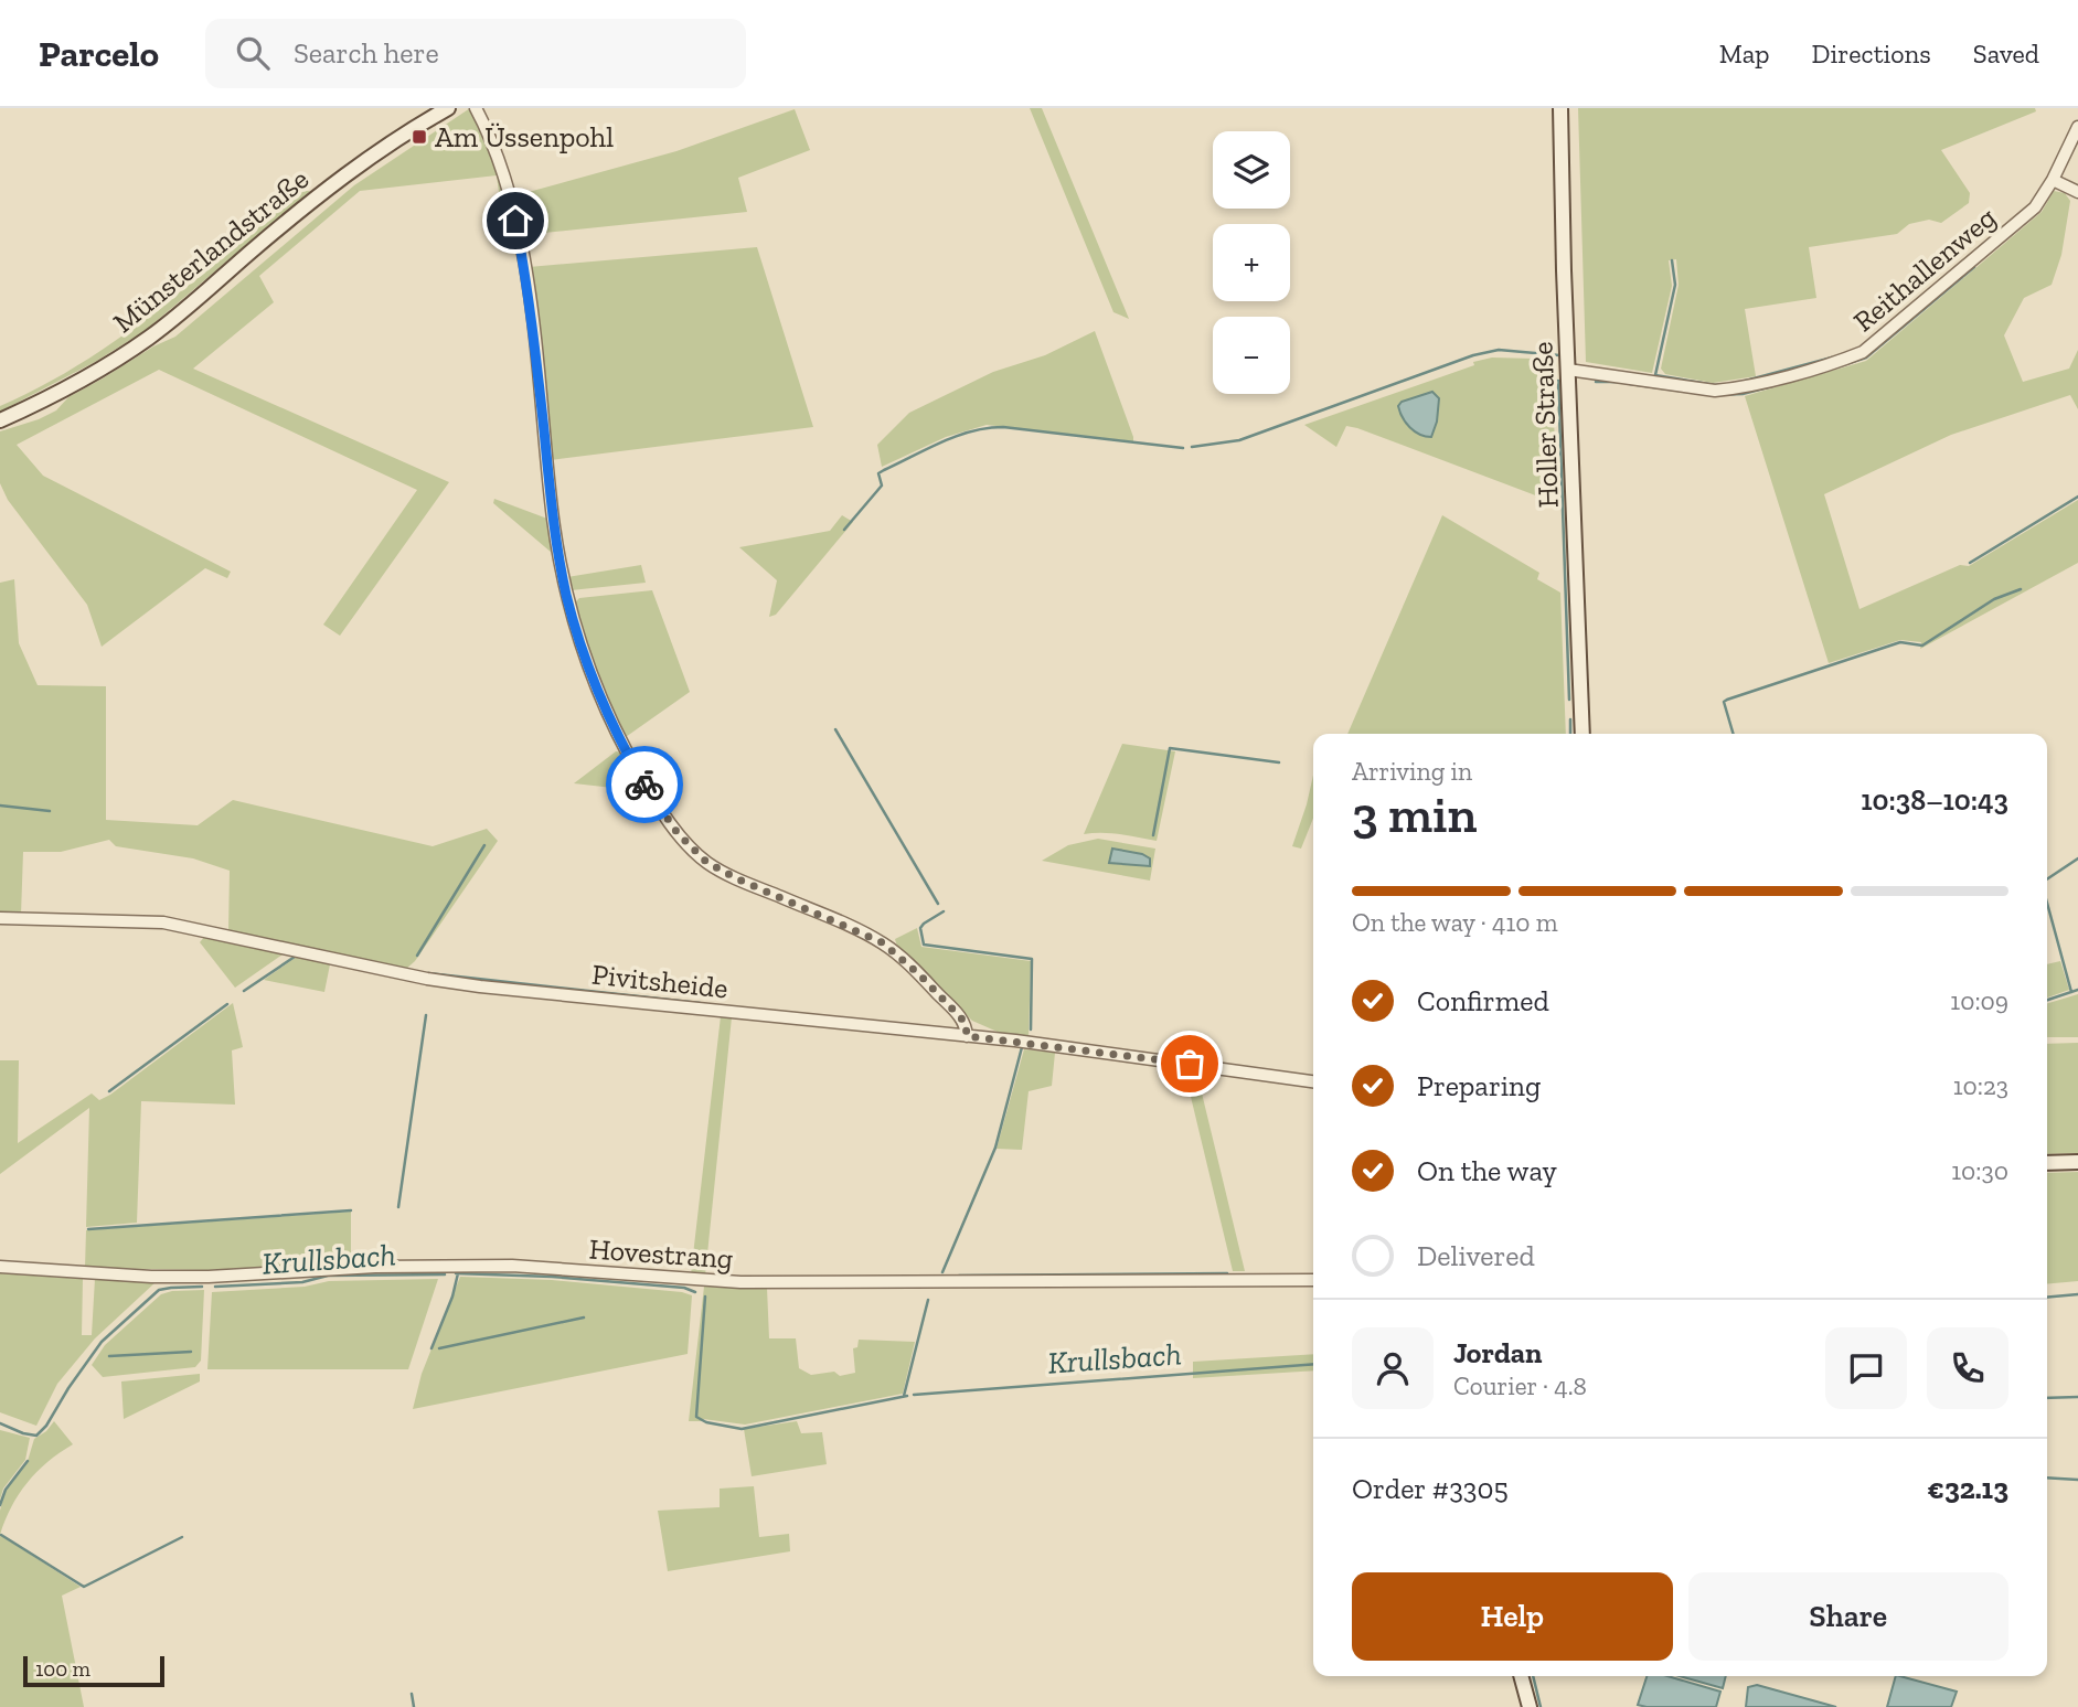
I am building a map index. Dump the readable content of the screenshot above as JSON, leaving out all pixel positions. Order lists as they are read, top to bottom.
{
  "streets": {
    "street": [
      "Münsterlandstraße",
      "Reithallenweg",
      "Holler Straße",
      "Pivitsheide",
      "Hovestrang"
    ]
  },
  "crossings": [
    ["Reithallenweg", "Holler Straße"]
  ],
  "water": ["Krullsbach"],
  "places": {
    "transit": ["Am Üssenpohl"]
  },
  "scale_bar": "100 m",
  "page": {
    "header": "Parcelo",
    "search": "Search here",
    "nav": ["Map", "Directions", "Saved"],
    "map_buttons": ["+", "−"],
    "heading": ["3 min", "Arriving in", "10:38–10:43"],
    "panel": [
      "Jordan",
      "Courier · 4.8",
      "Order #3305",
      "€32.13"
    ],
    "bar": "On the way · 410 m",
    "list": [
      ["Confirmed", "10:09"],
      ["Preparing", "10:23"],
      ["On the way", "10:30"],
      "Delivered"
    ],
    "buttons": ["Help", "Share"],
    "scale": "100 m"
  }
}
